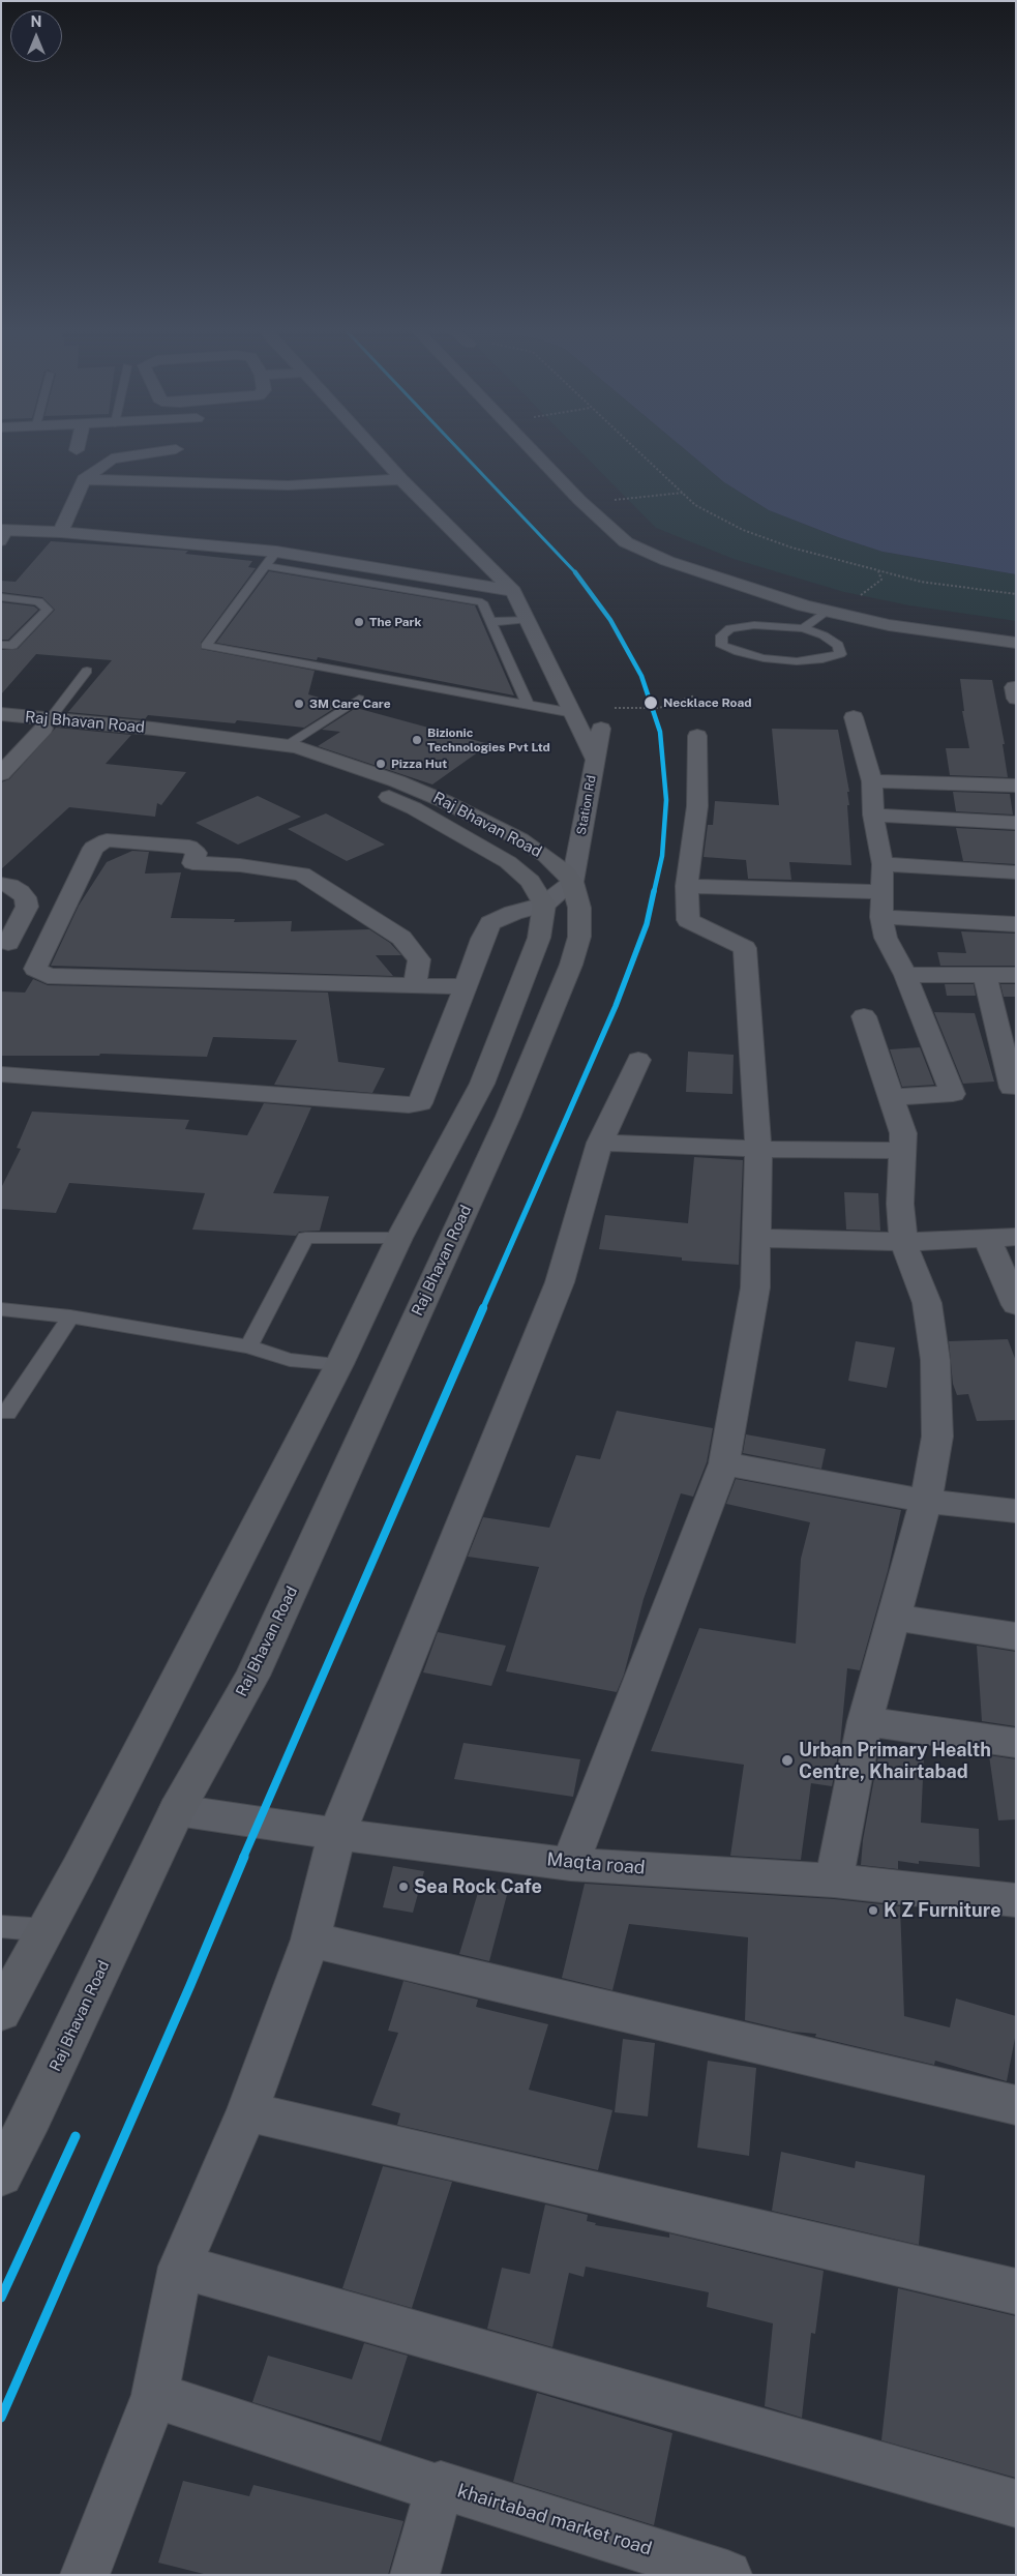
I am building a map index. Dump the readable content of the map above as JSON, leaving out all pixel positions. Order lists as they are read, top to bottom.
{
  "streets": {
    "main road": ["Raj Bhavan Road"],
    "street": ["Station Rd", "Maqta road", "khairtabad market road"]
  },
  "crossings": [
    ["Raj Bhavan Road", "Station Rd"],
    ["Raj Bhavan Road", "Maqta road"]
  ],
  "places": [
    "The Park",
    "Necklace Road",
    "3M Care Care",
    "Bizionic Technologies Pvt Ltd",
    "Pizza Hut",
    "Urban Primary Health Centre, Khairtabad",
    "Sea Rock Cafe",
    "K Z Furniture"
  ],
  "north": "top"
}
